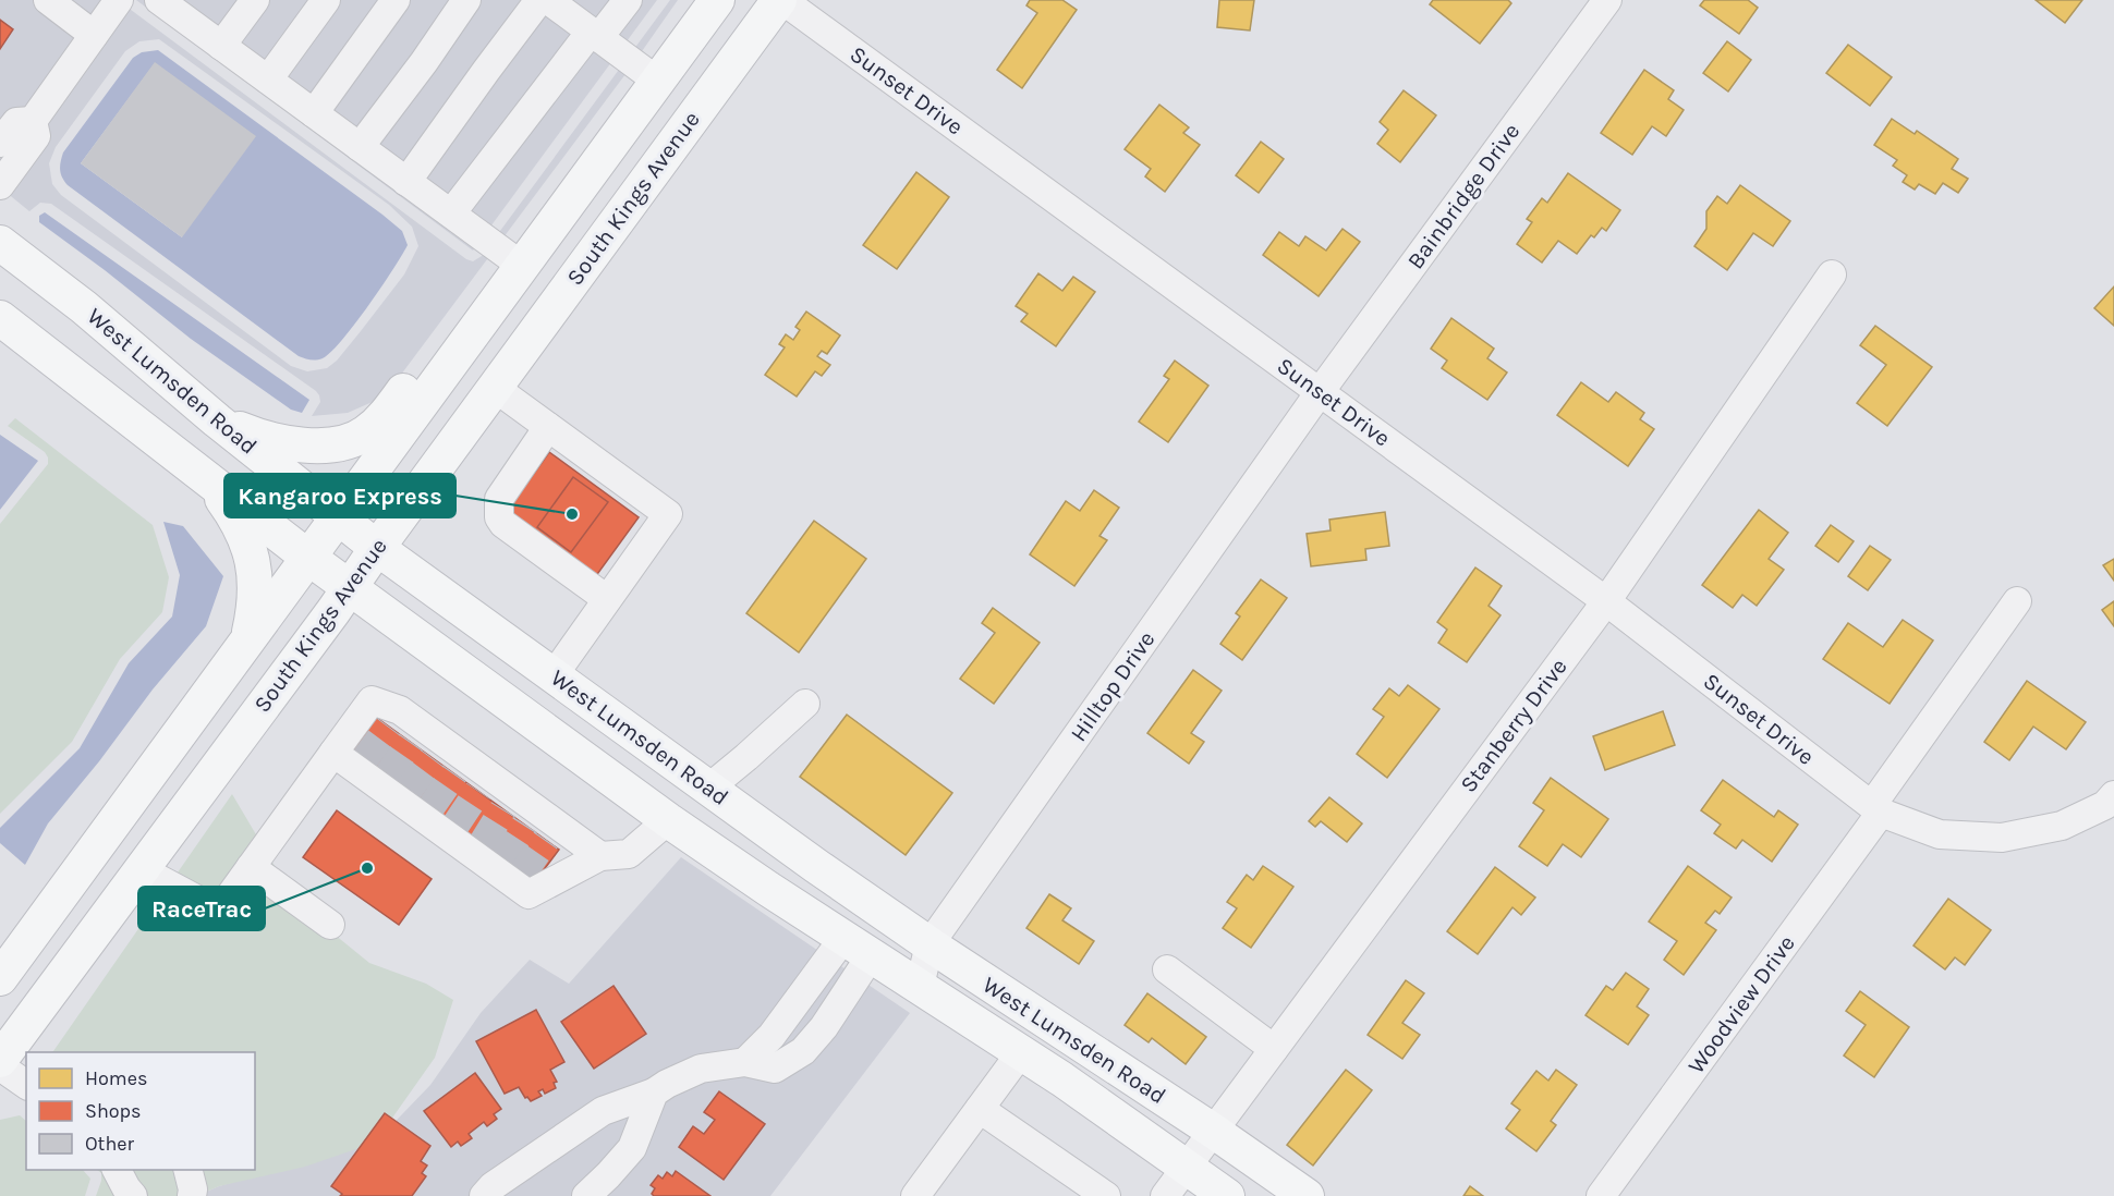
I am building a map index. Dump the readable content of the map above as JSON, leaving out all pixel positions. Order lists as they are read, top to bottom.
{
  "streets": {
    "main road": ["South Kings Avenue", "West Lumsden Road"],
    "street": [
      "Sunset Drive",
      "Bainbridge Drive",
      "Hilltop Drive",
      "Stanberry Drive",
      "Woodview Drive"
    ]
  },
  "crossings": [
    ["Sunset Drive", "Bainbridge Drive"],
    ["Sunset Drive", "South Kings Avenue"],
    ["Sunset Drive", "Hilltop Drive"],
    ["Sunset Drive", "Stanberry Drive"],
    ["Sunset Drive", "Woodview Drive"],
    ["Bainbridge Drive", "Hilltop Drive"],
    ["South Kings Avenue", "West Lumsden Road"],
    ["West Lumsden Road", "Hilltop Drive"],
    ["West Lumsden Road", "Stanberry Drive"]
  ],
  "places": ["Kangaroo Express", "RaceTrac"],
  "legend": ["Homes", "Shops", "Other"]
}
